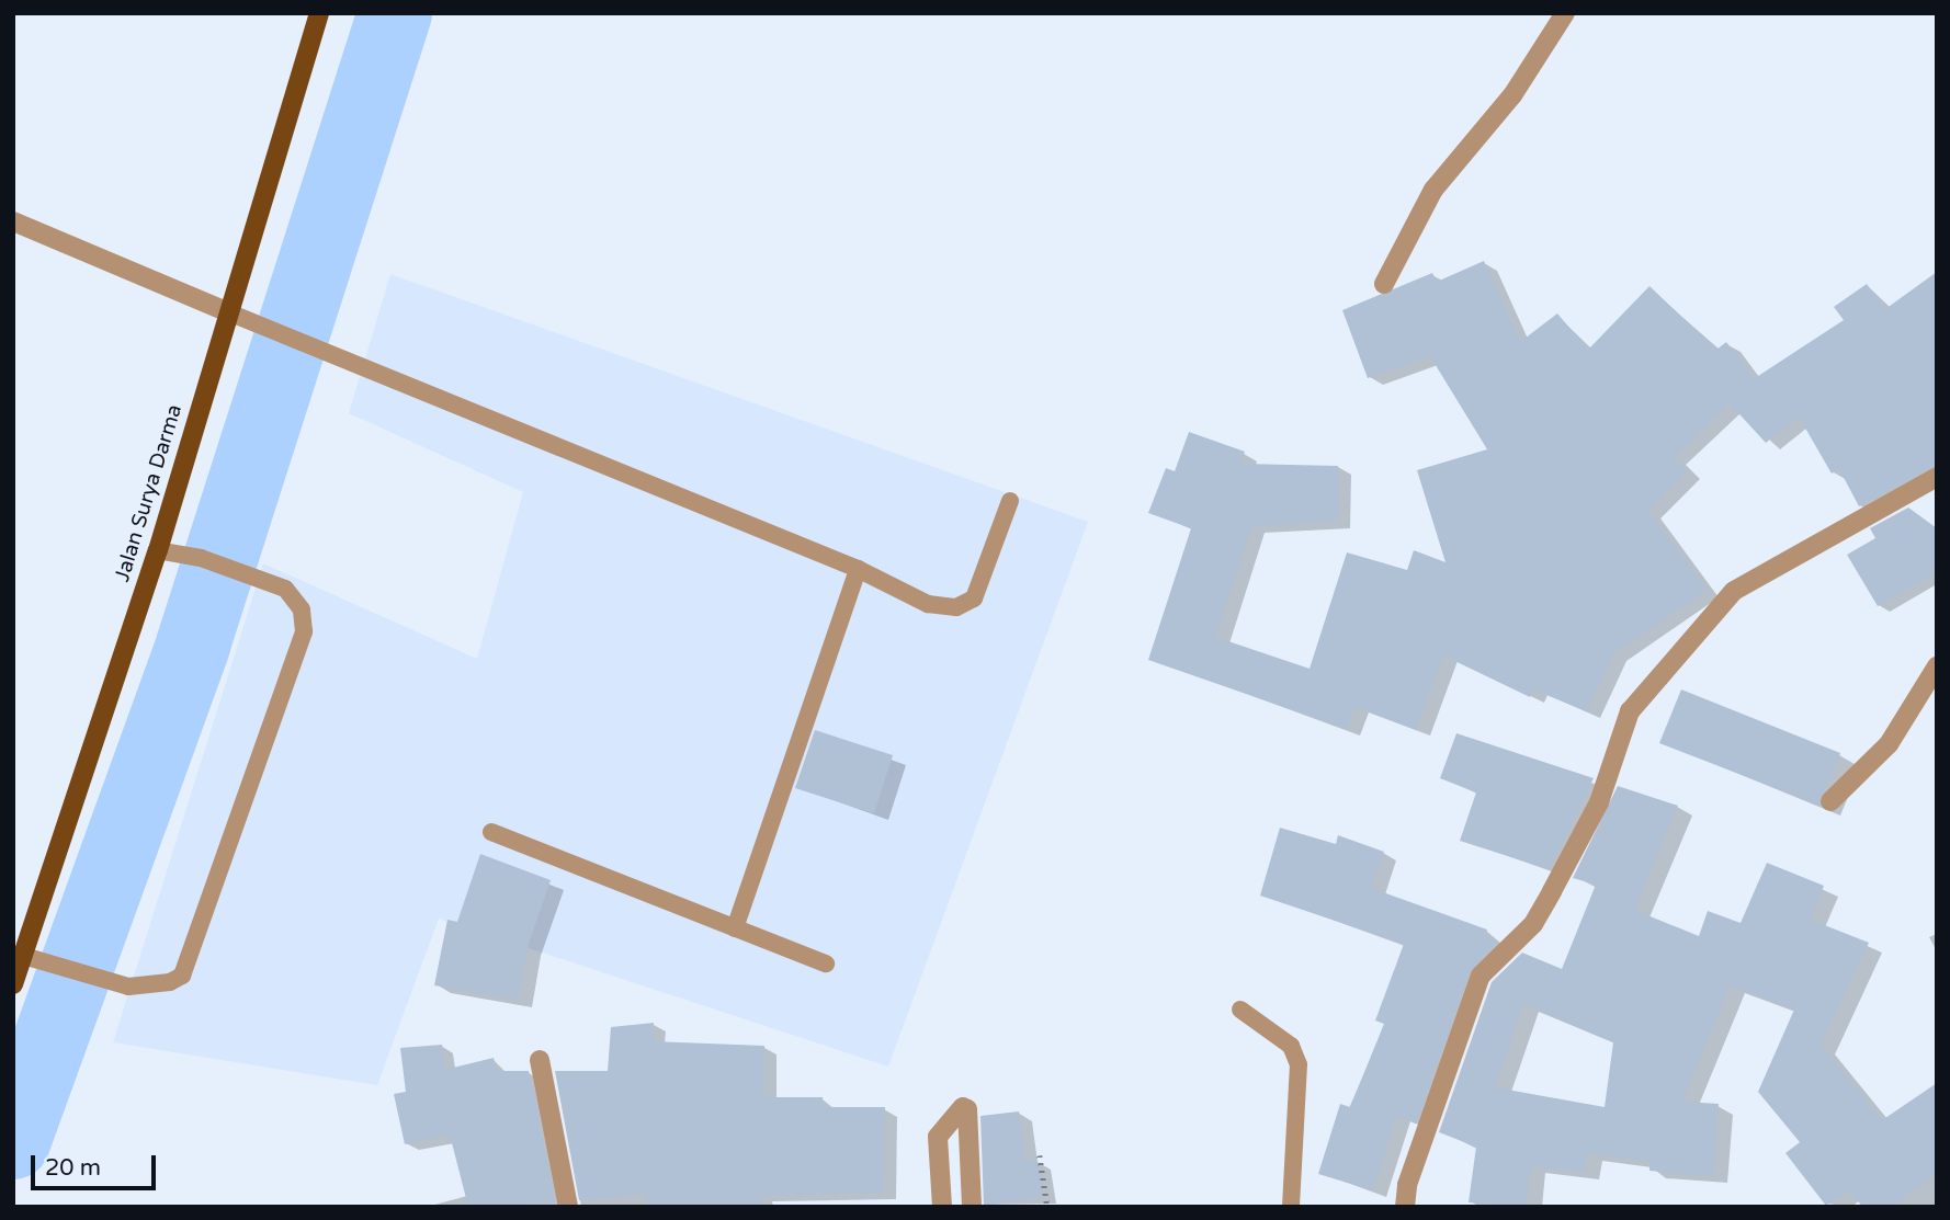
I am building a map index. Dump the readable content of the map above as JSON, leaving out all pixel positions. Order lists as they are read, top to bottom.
{
  "streets": {
    "main road": ["Jalan Surya Darma"]
  },
  "scale_bar": "20 m"
}
